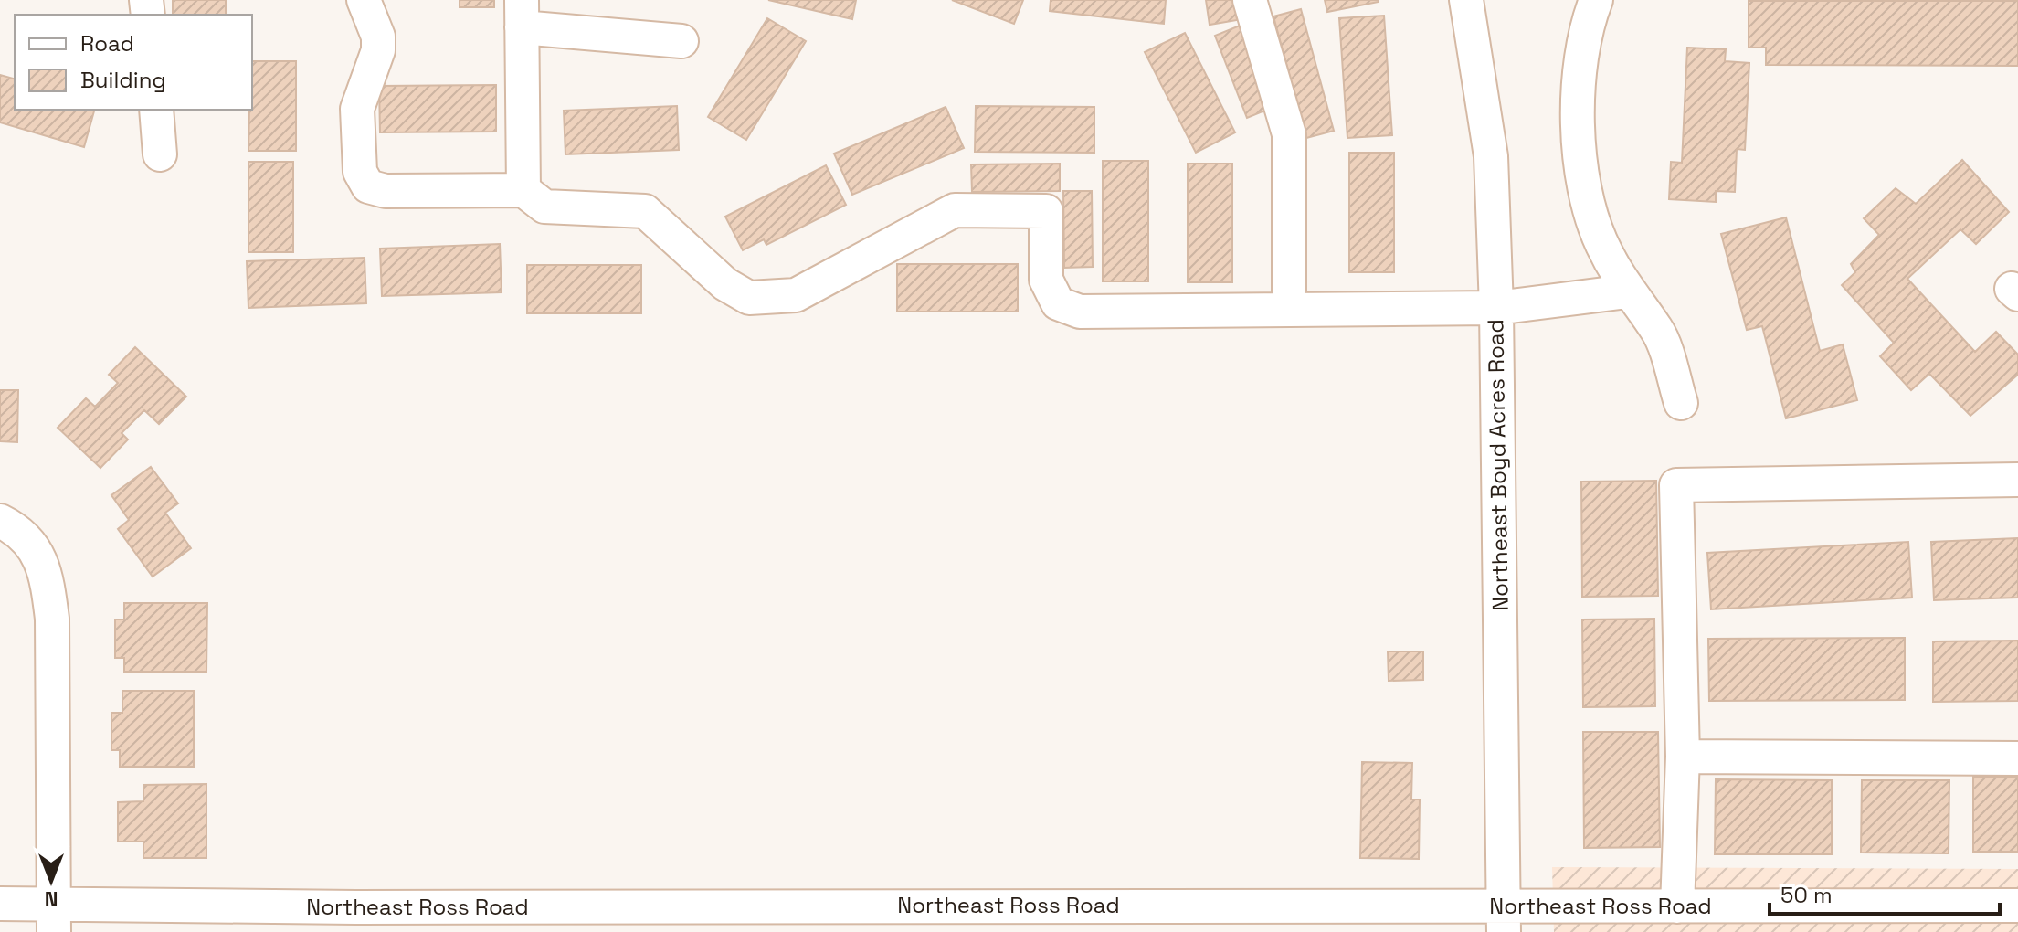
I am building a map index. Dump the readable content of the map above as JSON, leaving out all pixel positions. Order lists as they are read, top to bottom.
{
  "streets": {
    "street": ["Northeast Boyd Acres Road", "Northeast Ross Road"]
  },
  "crossings": [
    ["Northeast Boyd Acres Road", "Northeast Ross Road"]
  ],
  "legend": ["Road", "Building"],
  "scale_bar": "50 m",
  "north": "bottom"
}
